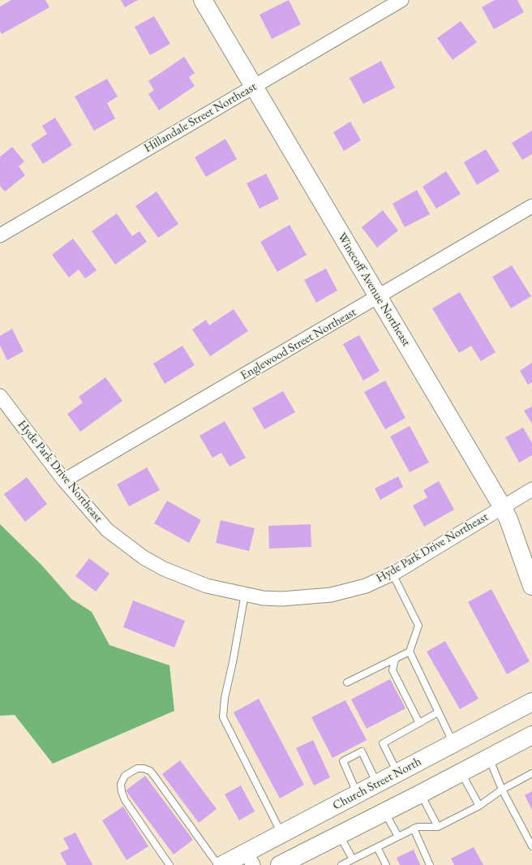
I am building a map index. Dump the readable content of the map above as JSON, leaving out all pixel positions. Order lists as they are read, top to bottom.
{
  "streets": {
    "street": [
      "Hillandale Street Northeast",
      "Winecoff Avenue Northeast",
      "Englewood Street Northeast",
      "Hyde Park Drive Northeast",
      "Church Street North"
    ]
  },
  "crossings": [
    ["Hillandale Street Northeast", "Winecoff Avenue Northeast"],
    ["Winecoff Avenue Northeast", "Englewood Street Northeast"],
    ["Winecoff Avenue Northeast", "Hyde Park Drive Northeast"],
    ["Englewood Street Northeast", "Hyde Park Drive Northeast"]
  ]
}
